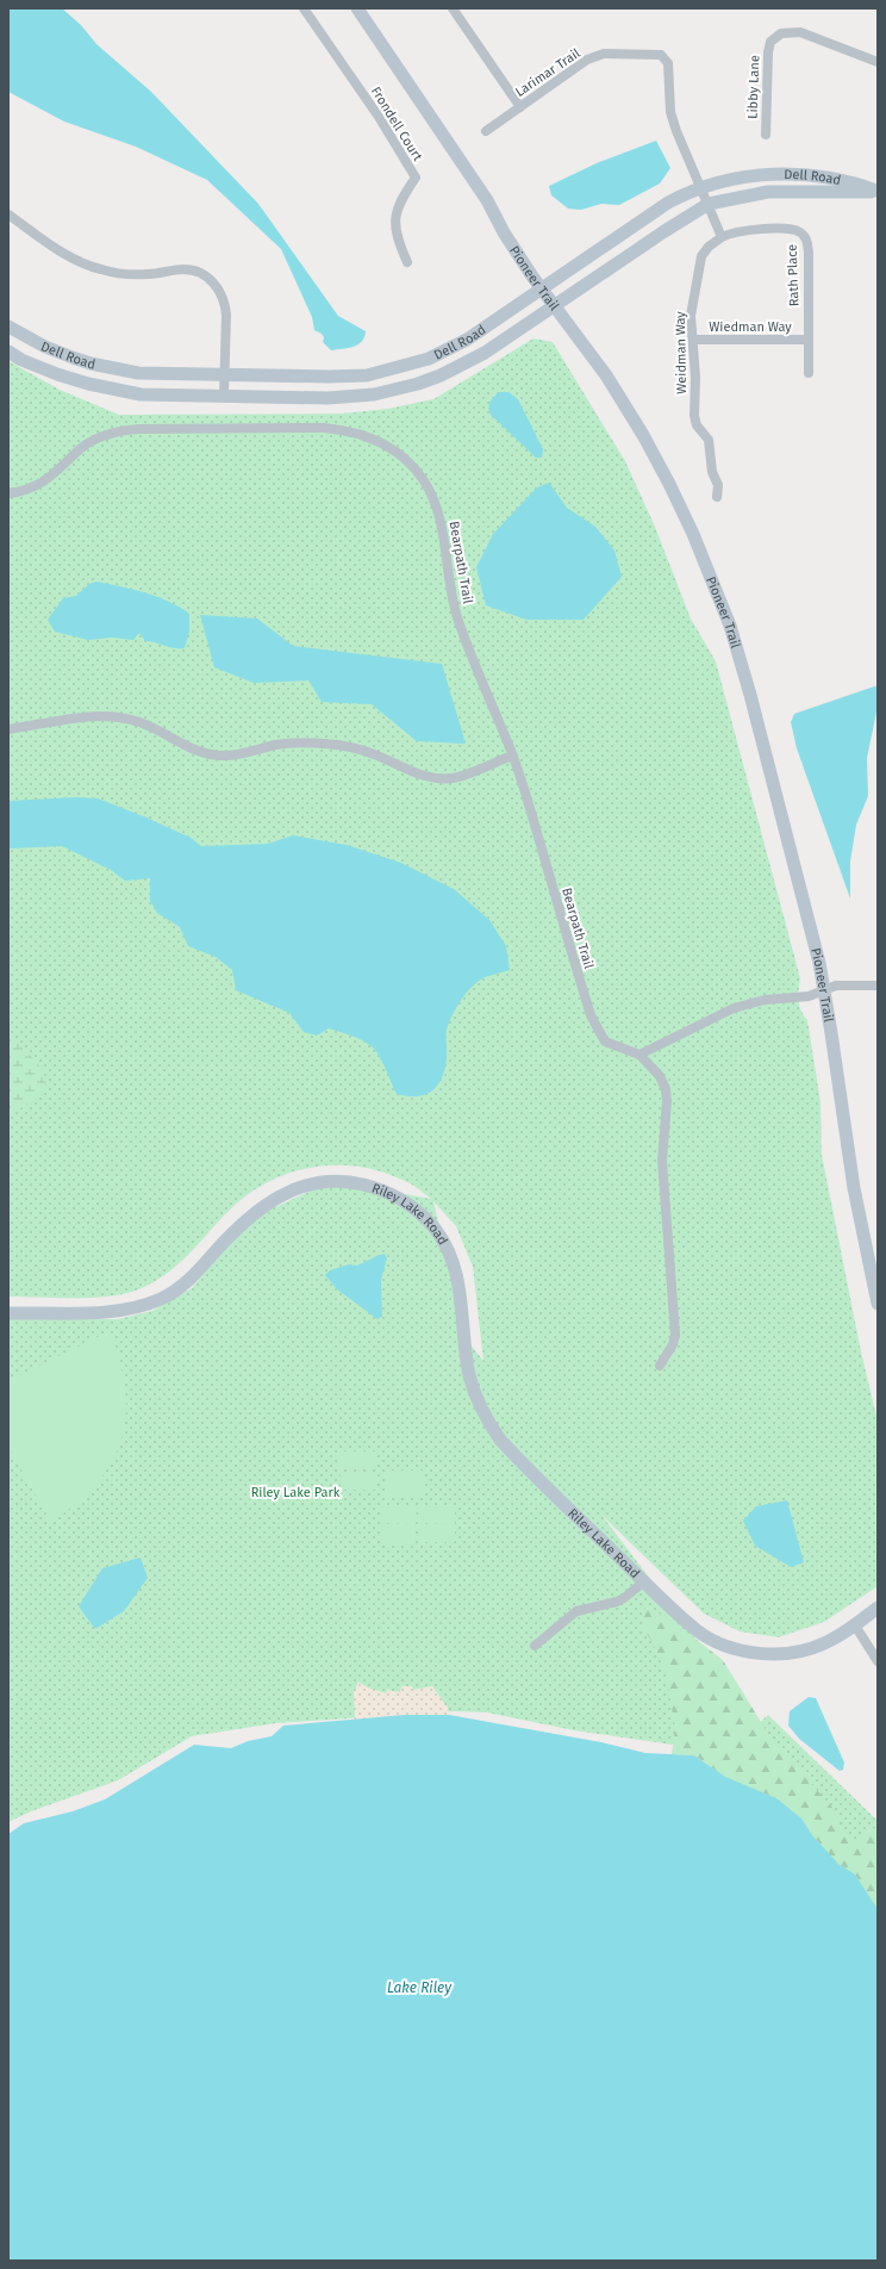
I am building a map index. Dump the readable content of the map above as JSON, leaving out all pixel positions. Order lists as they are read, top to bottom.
{
  "streets": {
    "main road": ["Dell Road", "Pioneer Trail", "Riley Lake Road"],
    "street": [
      "Larimar Trail",
      "Libby Lane",
      "Frondell Court",
      "Rath Place",
      "Wiedman Way",
      "Weidman Way",
      "Bearpath Trail"
    ]
  },
  "crossings": [
    ["Larimar Trail", "Dell Road"],
    ["Dell Road", "Pioneer Trail"],
    ["Rath Place", "Wiedman Way"],
    ["Rath Place", "Weidman Way"],
    ["Wiedman Way", "Weidman Way"]
  ],
  "water": ["Lake Riley"],
  "parks": ["Riley Lake Park"]
}
